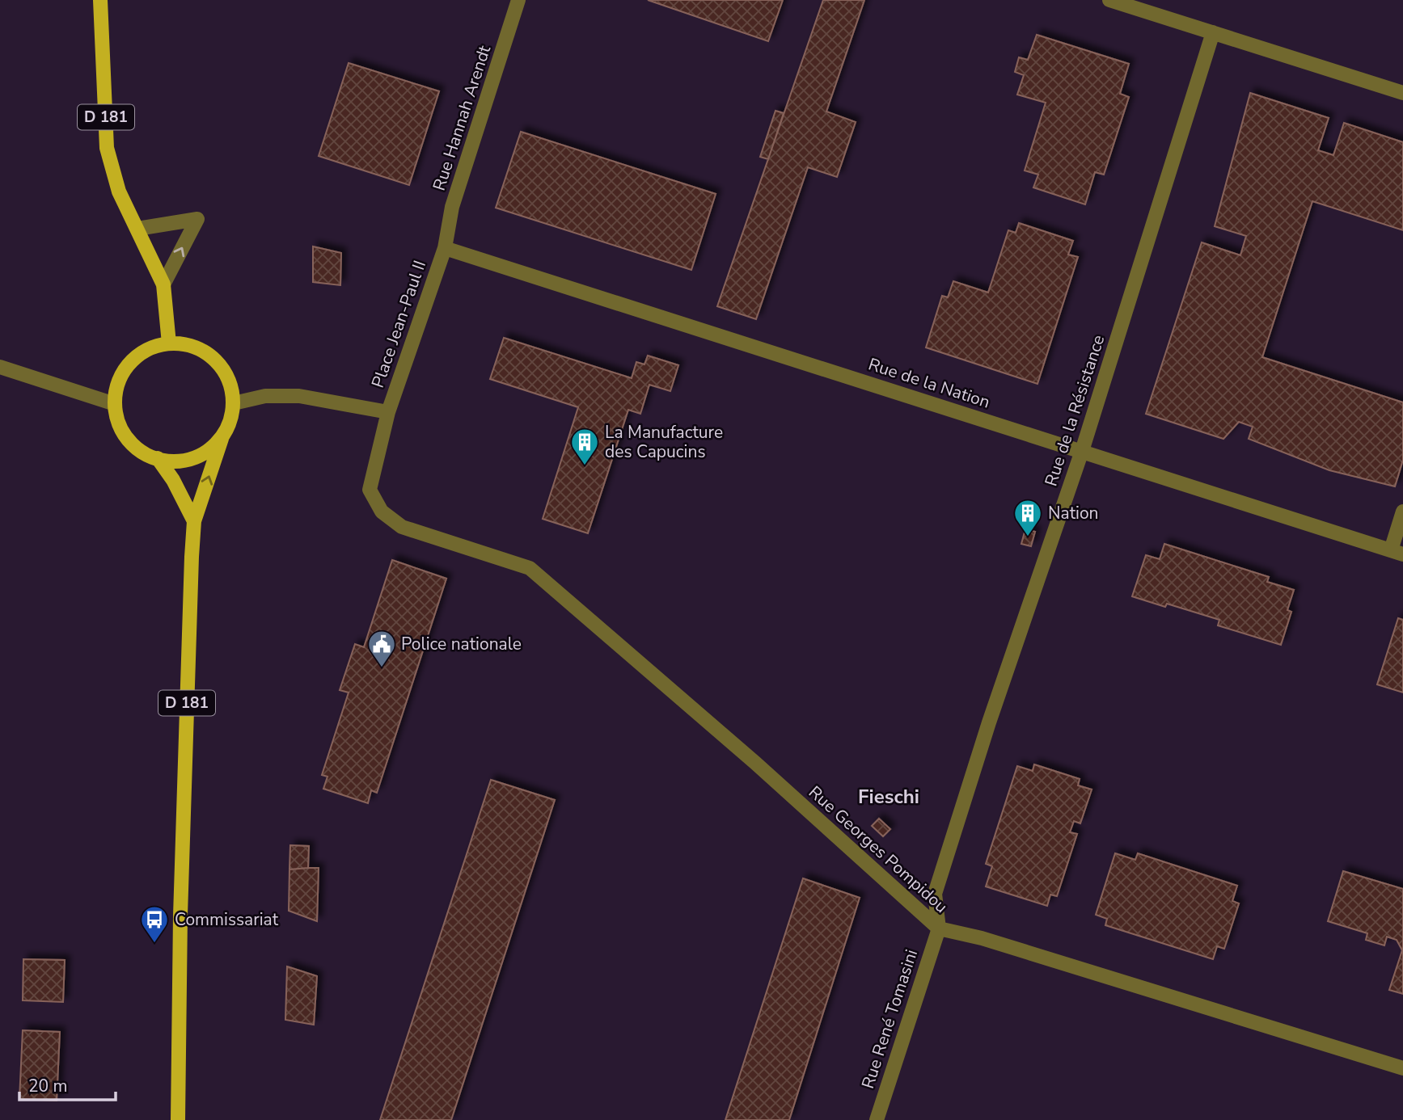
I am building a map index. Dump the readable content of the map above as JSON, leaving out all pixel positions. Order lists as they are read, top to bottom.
{
  "streets": {
    "main road": ["D 181"],
    "street": [
      "Rue Hannah Arendt",
      "Place Jean-Paul II",
      "Rue de la Nation",
      "Rue de la Résistance",
      "Rue Georges Pompidou",
      "Rue René Tomasini"
    ]
  },
  "crossings": [
    ["D 181", "Place Jean-Paul II"],
    ["Rue Hannah Arendt", "Place Jean-Paul II"],
    ["Rue Hannah Arendt", "Rue de la Nation"],
    ["Place Jean-Paul II", "Rue de la Nation"],
    ["Place Jean-Paul II", "Rue Georges Pompidou"],
    ["Rue de la Nation", "Rue de la Résistance"],
    ["Rue de la Résistance", "Rue Georges Pompidou"],
    ["Rue de la Résistance", "Rue René Tomasini"],
    ["Rue Georges Pompidou", "Rue René Tomasini"]
  ],
  "districts": ["Fieschi"],
  "places": {
    "building": ["La Manufacture des Capucins", "Nation"],
    "public building": ["Police nationale"],
    "bus stop": ["Commissariat"]
  },
  "scale_bar": "20 m"
}
